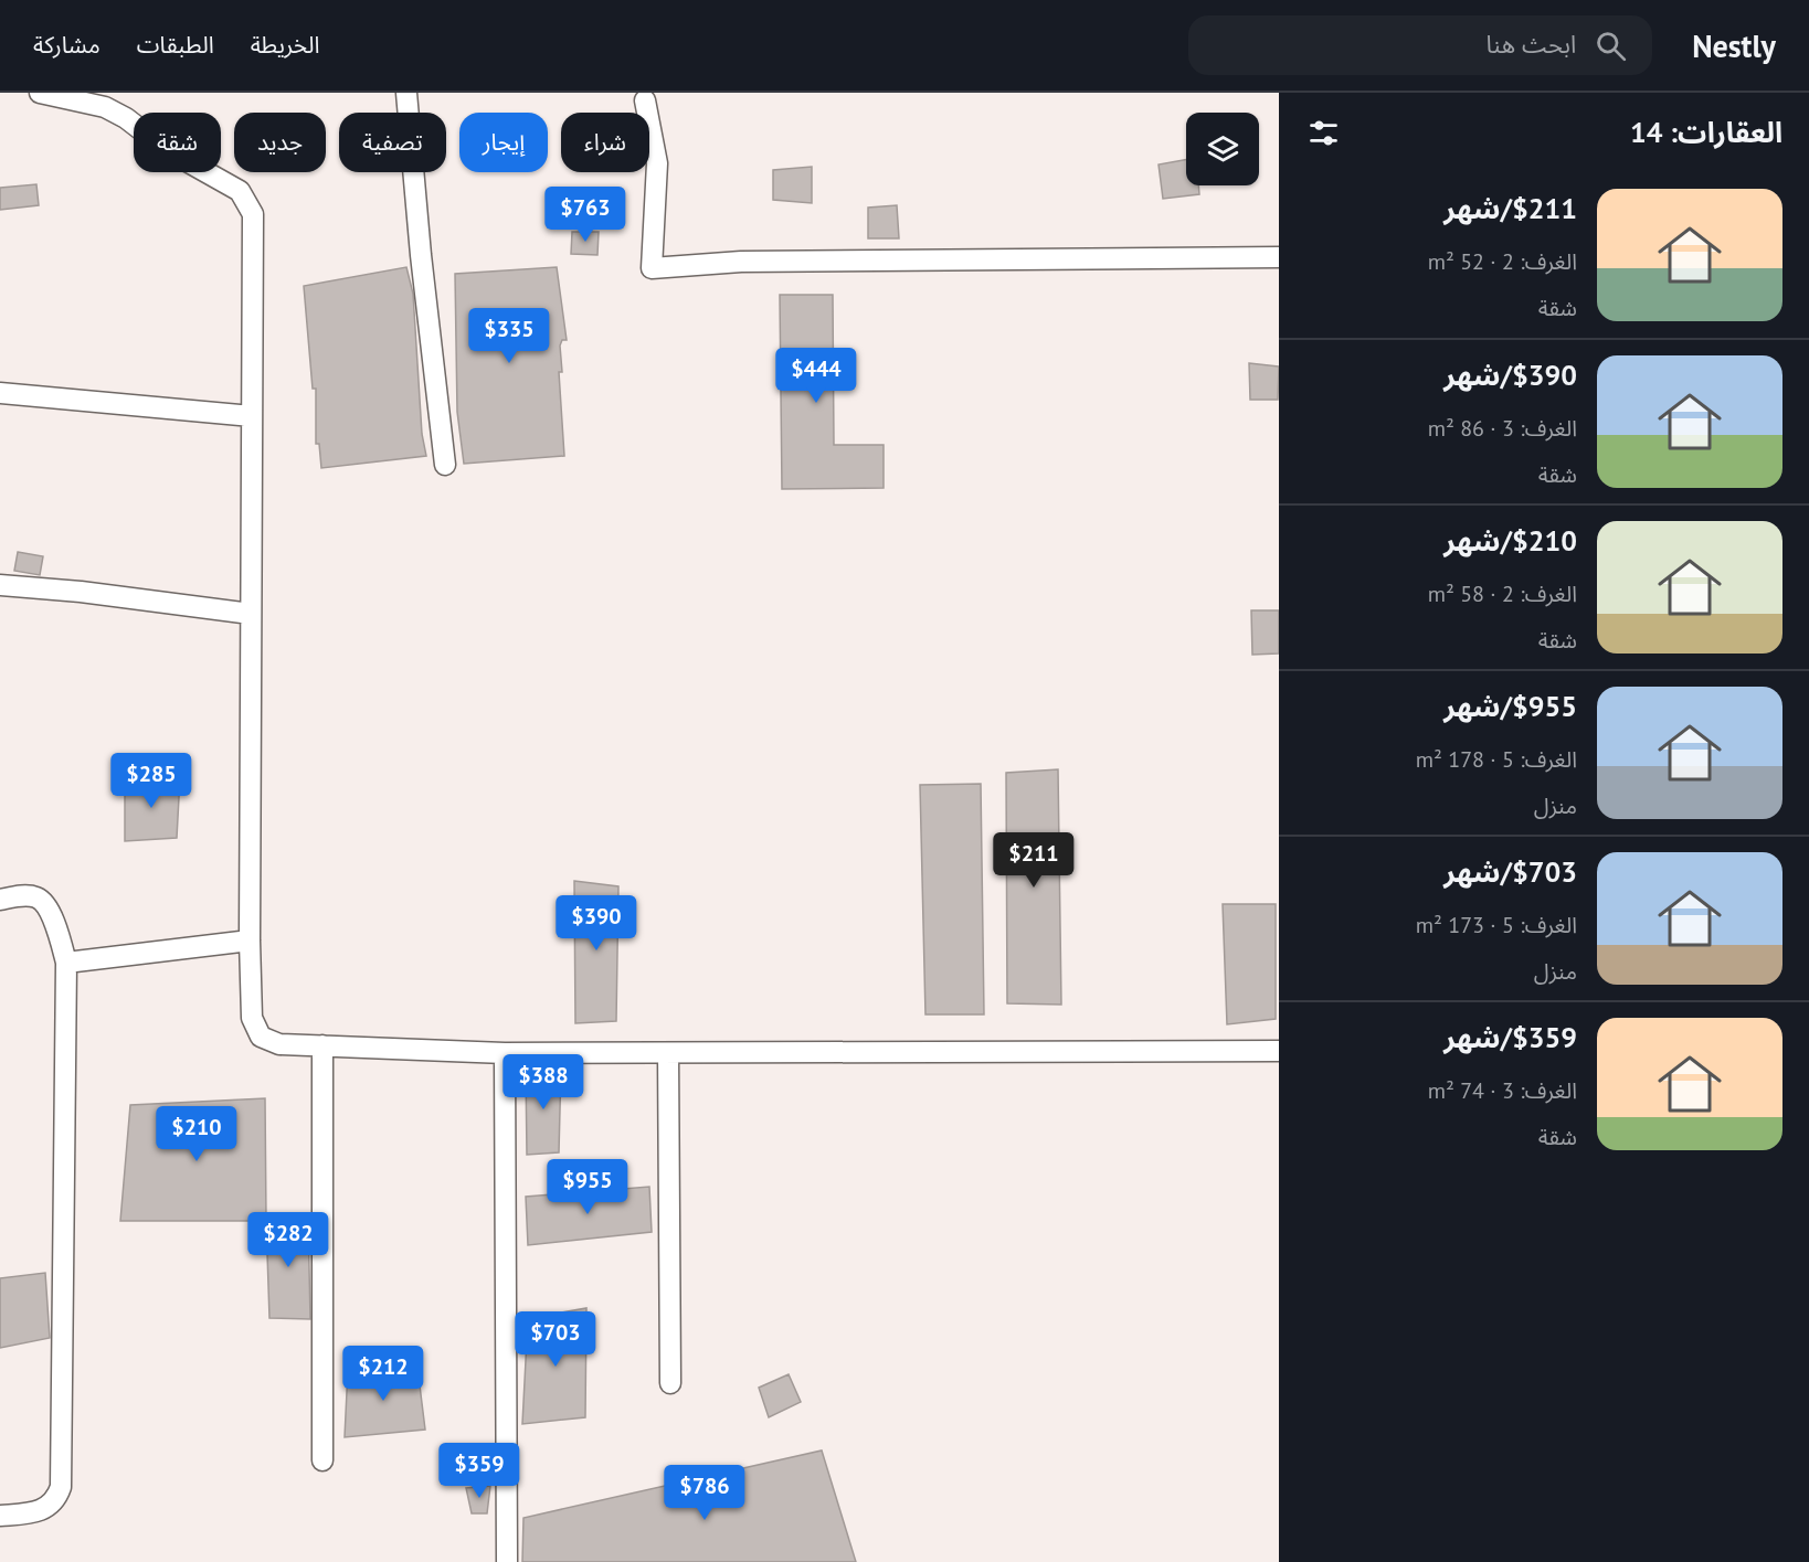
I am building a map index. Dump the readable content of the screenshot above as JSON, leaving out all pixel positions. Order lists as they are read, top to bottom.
{
  "page": {
    "header": "Nestly",
    "search": "ابحث هنا",
    "nav": ["الخريطة", "الطبقات", "مشاركة"],
    "heading": "العقارات: 14",
    "chip": [
      "شراء",
      "إيجار",
      "تصفية",
      "جديد",
      "شقة"
    ],
    "list": [
      {
        "name": "$211/شهر",
        "note": "الغرف: 2 · 52 m² · شقة"
      },
      {
        "name": "$390/شهر",
        "note": "الغرف: 3 · 86 m² · شقة"
      },
      {
        "name": "$210/شهر",
        "note": "الغرف: 2 · 58 m² · شقة"
      },
      {
        "name": "$955/شهر",
        "note": "الغرف: 5 · 178 m² · منزل"
      },
      {
        "name": "$703/شهر",
        "note": "الغرف: 5 · 173 m² · منزل"
      },
      {
        "name": "$359/شهر",
        "note": "الغرف: 3 · 74 m² · شقة"
      }
    ],
    "price": [
      "$763",
      "$335",
      "$444",
      "$285",
      "$211",
      "$390",
      "$388",
      "$210",
      "$955",
      "$282",
      "$703",
      "$212",
      "$359",
      "$786"
    ]
  }
}
